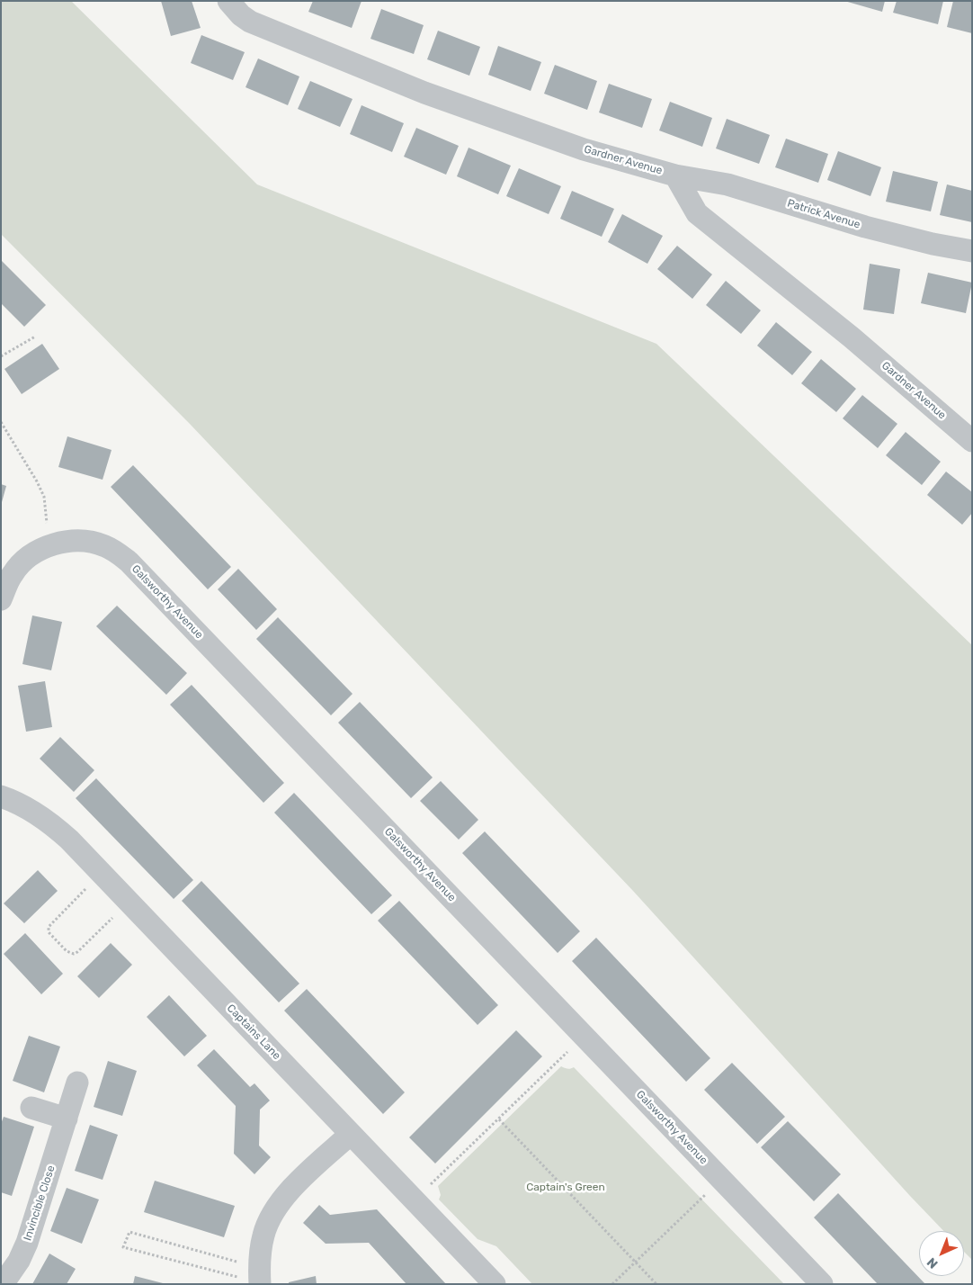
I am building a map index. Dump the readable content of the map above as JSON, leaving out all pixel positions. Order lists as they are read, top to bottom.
{
  "streets": {
    "street": [
      "Gardner Avenue",
      "Patrick Avenue",
      "Galsworthy Avenue",
      "Captains Lane",
      "Invincible Close"
    ]
  },
  "crossings": [
    ["Gardner Avenue", "Patrick Avenue"]
  ],
  "parks": ["Captain's Green"],
  "north": "bottom left"
}
